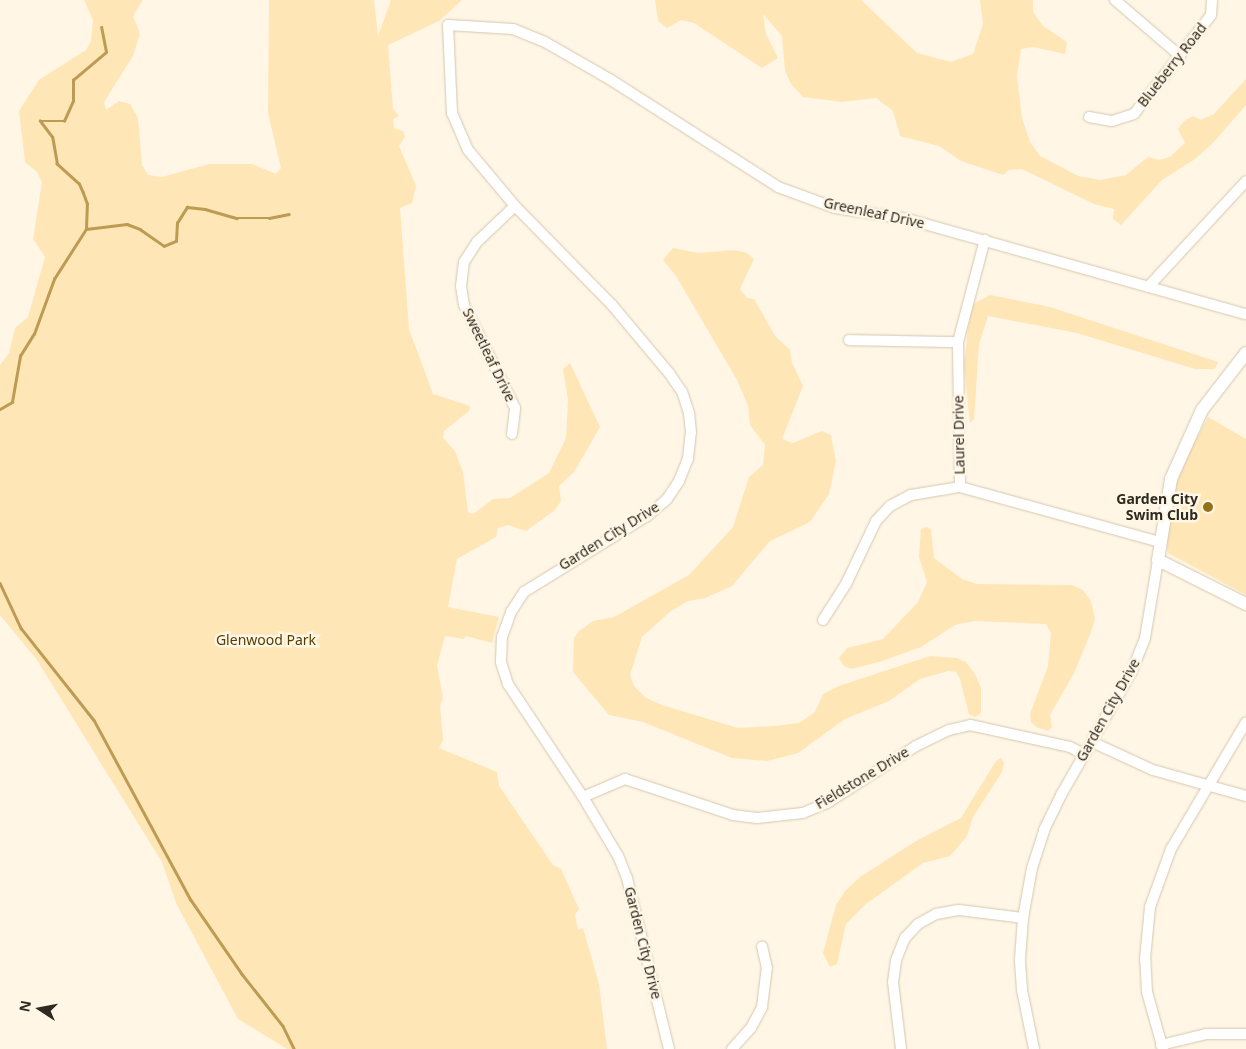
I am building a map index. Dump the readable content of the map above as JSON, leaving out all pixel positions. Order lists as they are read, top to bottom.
{
  "streets": {
    "street": [
      "Blueberry Road",
      "Greenleaf Drive",
      "Sweetleaf Drive",
      "Laurel Drive",
      "Garden City Drive",
      "Fieldstone Drive"
    ]
  },
  "crossings": [
    ["Greenleaf Drive", "Laurel Drive"],
    ["Greenleaf Drive", "Garden City Drive"],
    ["Sweetleaf Drive", "Garden City Drive"],
    ["Laurel Drive", "Garden City Drive"],
    ["Garden City Drive", "Fieldstone Drive"]
  ],
  "parks": ["Glenwood Park"],
  "places": ["Garden City Swim Club"],
  "north": "left"
}
